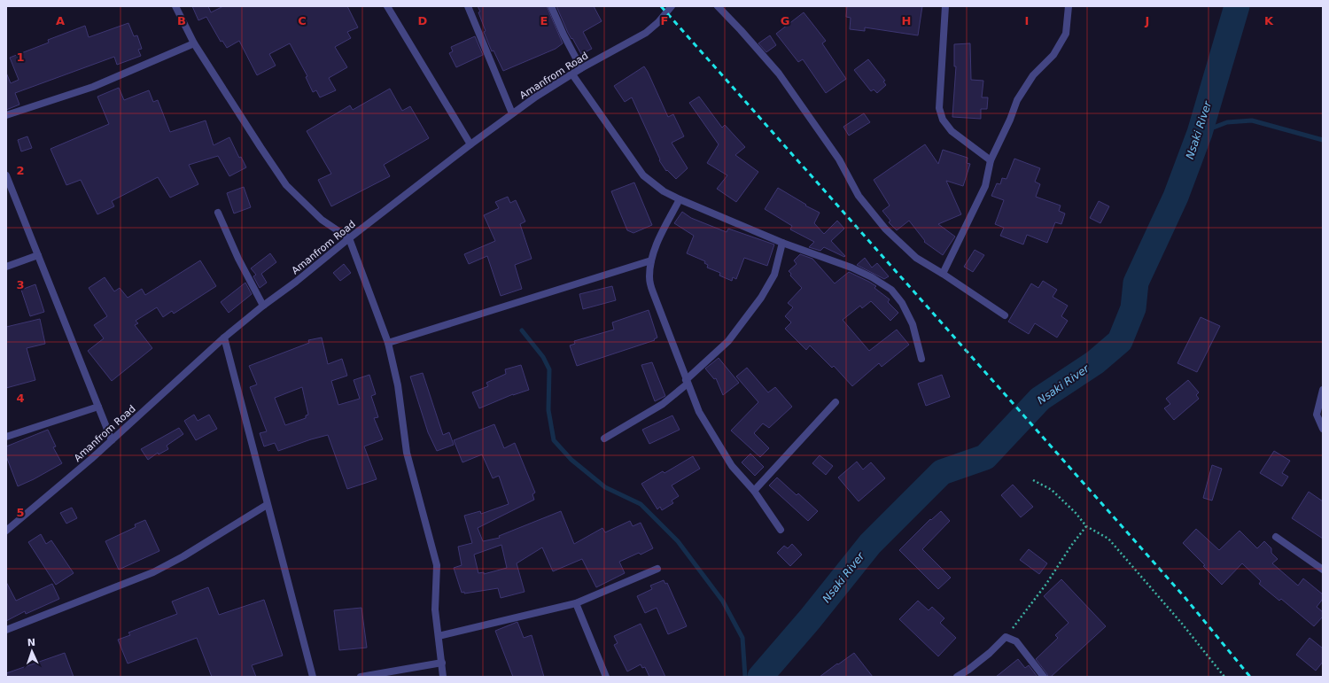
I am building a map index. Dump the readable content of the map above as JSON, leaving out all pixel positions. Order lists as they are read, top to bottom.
{
  "streets": {
    "street": ["Amanfrom Road"]
  },
  "water": ["Nsaki River"],
  "north": "top",
  "grid": {
    "columns": [
      "A",
      "B",
      "C",
      "D",
      "E",
      "F",
      "G",
      "H",
      "I",
      "J",
      "K"
    ],
    "rows": [
      "1",
      "2",
      "3",
      "4",
      "5"
    ]
  }
}
